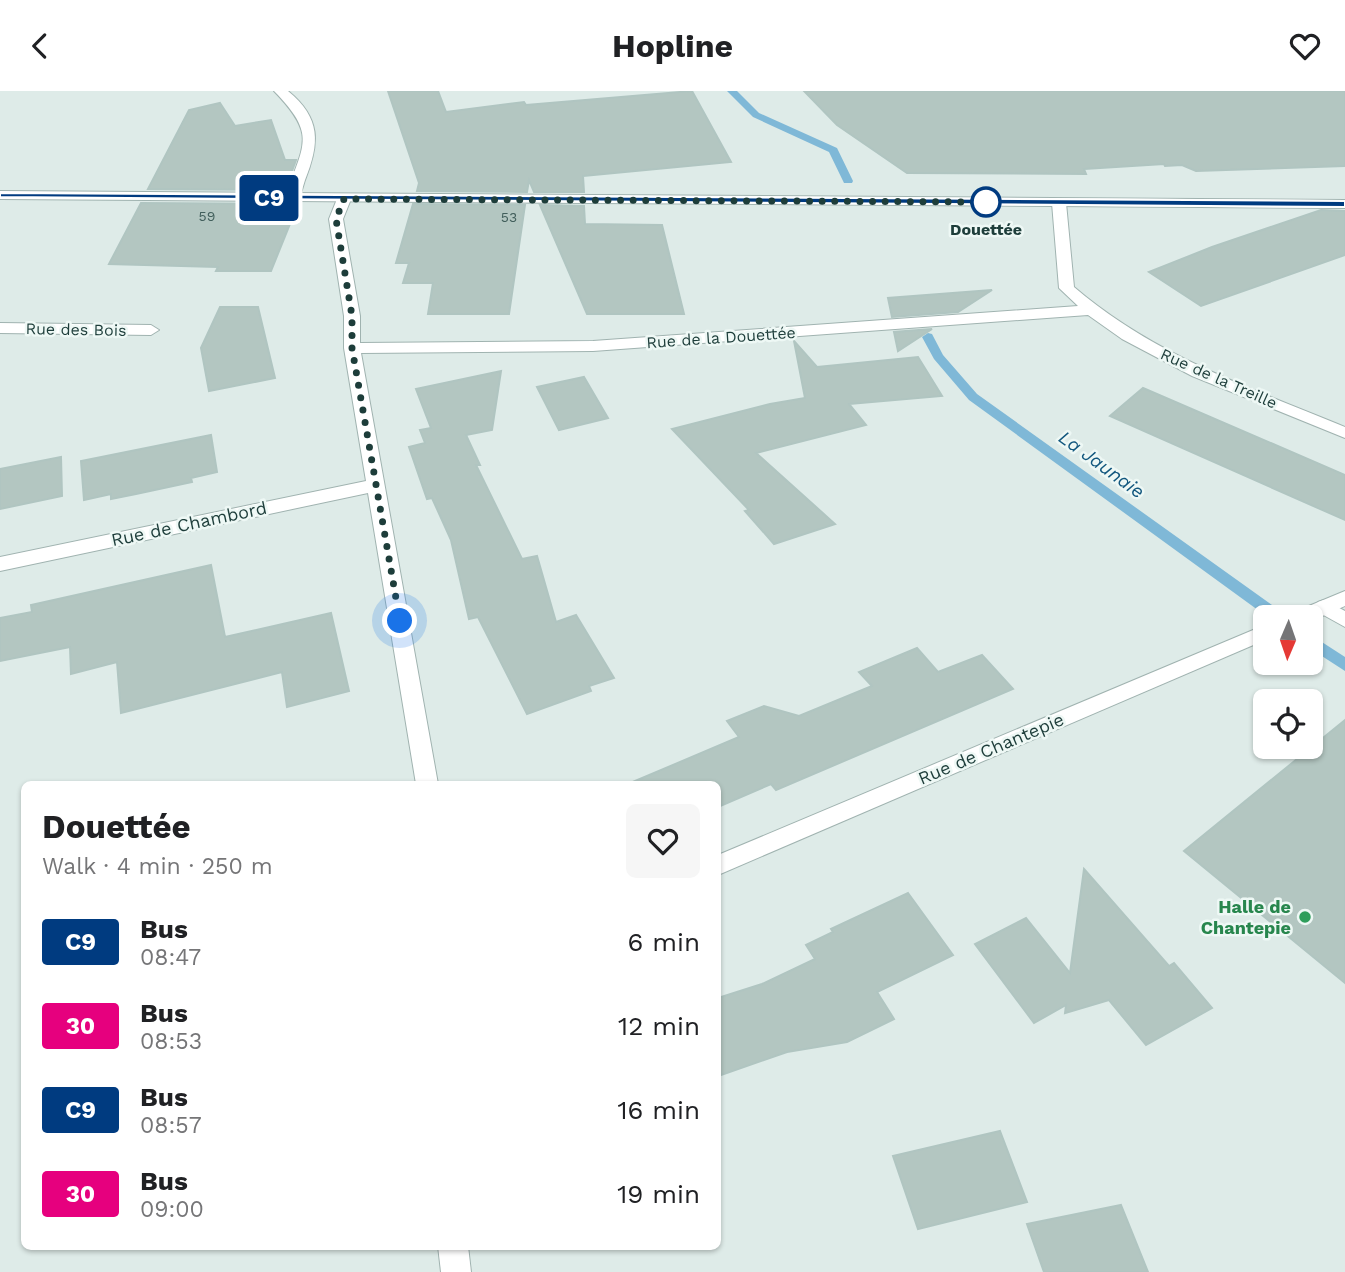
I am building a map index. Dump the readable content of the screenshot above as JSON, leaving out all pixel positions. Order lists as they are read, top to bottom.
{
  "streets": {
    "street": [
      "Rue des Bois",
      "Rue de la Douettée",
      "Rue de la Treille",
      "Rue de Chambord",
      "Rue de Chantepie"
    ]
  },
  "crossings": [
    ["Rue de la Douettée", "Rue de la Treille"]
  ],
  "water": ["La Jaunaie"],
  "places": ["Douettée", "Halle de Chantepie"],
  "lines": ["bus line C9"],
  "house_numbers": ["59", "53"],
  "north": "bottom",
  "page": {
    "header": "Hopline",
    "on_map": "C9",
    "heading": ["Douettée", "Walk · 4 min · 250 m"],
    "list": [
      {
        "mark": "C9",
        "name": "Bus",
        "note": "08:47",
        "value": "6 min"
      },
      {
        "mark": "30",
        "name": "Bus",
        "note": "08:53",
        "value": "12 min"
      },
      {
        "mark": "C9",
        "name": "Bus",
        "note": "08:57",
        "value": "16 min"
      },
      {
        "mark": "30",
        "name": "Bus",
        "note": "09:00",
        "value": "19 min"
      }
    ]
  }
}
